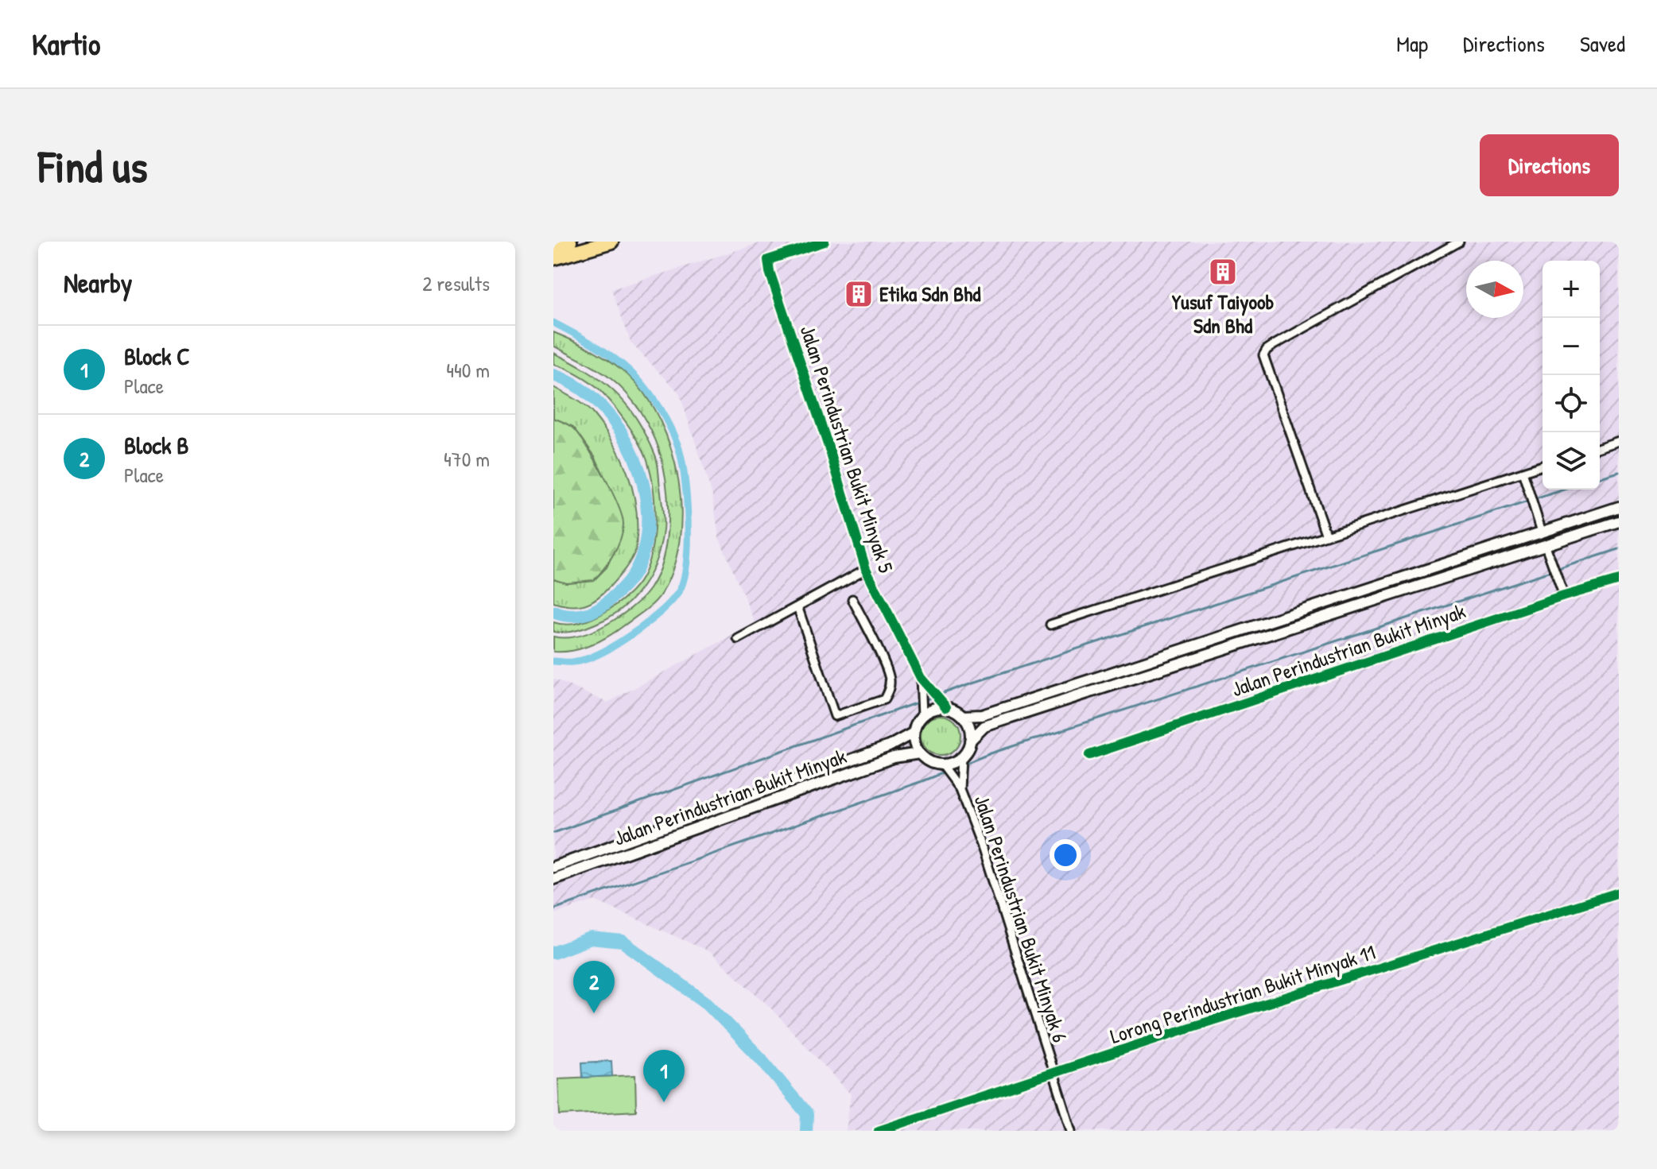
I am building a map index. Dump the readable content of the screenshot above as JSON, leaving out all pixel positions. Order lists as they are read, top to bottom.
{
  "streets": {
    "main road": ["Jalan Perindustrian Bukit Minyak"],
    "street": ["Jalan Perindustrian Bukit Minyak 5", "Jalan Perindustrian Bukit Minyak 6", "Lorong Perindustrian Bukit Minyak 11"]
  },
  "crossings": [
    ["Jalan Perindustrian Bukit Minyak 6", "Lorong Perindustrian Bukit Minyak 11"]
  ],
  "places": {
    "building": ["Yusuf Taiyoob Sdn Bhd", "Etika Sdn Bhd"]
  },
  "north": "right",
  "page": {
    "header": "Kartio",
    "nav": ["Map", "Directions", "Saved"],
    "buttons": "Directions",
    "title": "Find us",
    "heading": ["Nearby", "2 results"],
    "map_buttons": ["+", "−"],
    "list": [
      {
        "mark": "1",
        "name": "Block C",
        "note": "Place",
        "value": "440 m"
      },
      {
        "mark": "2",
        "name": "Block B",
        "note": "Place",
        "value": "470 m"
      }
    ],
    "pins": ["2", "1"]
  }
}
